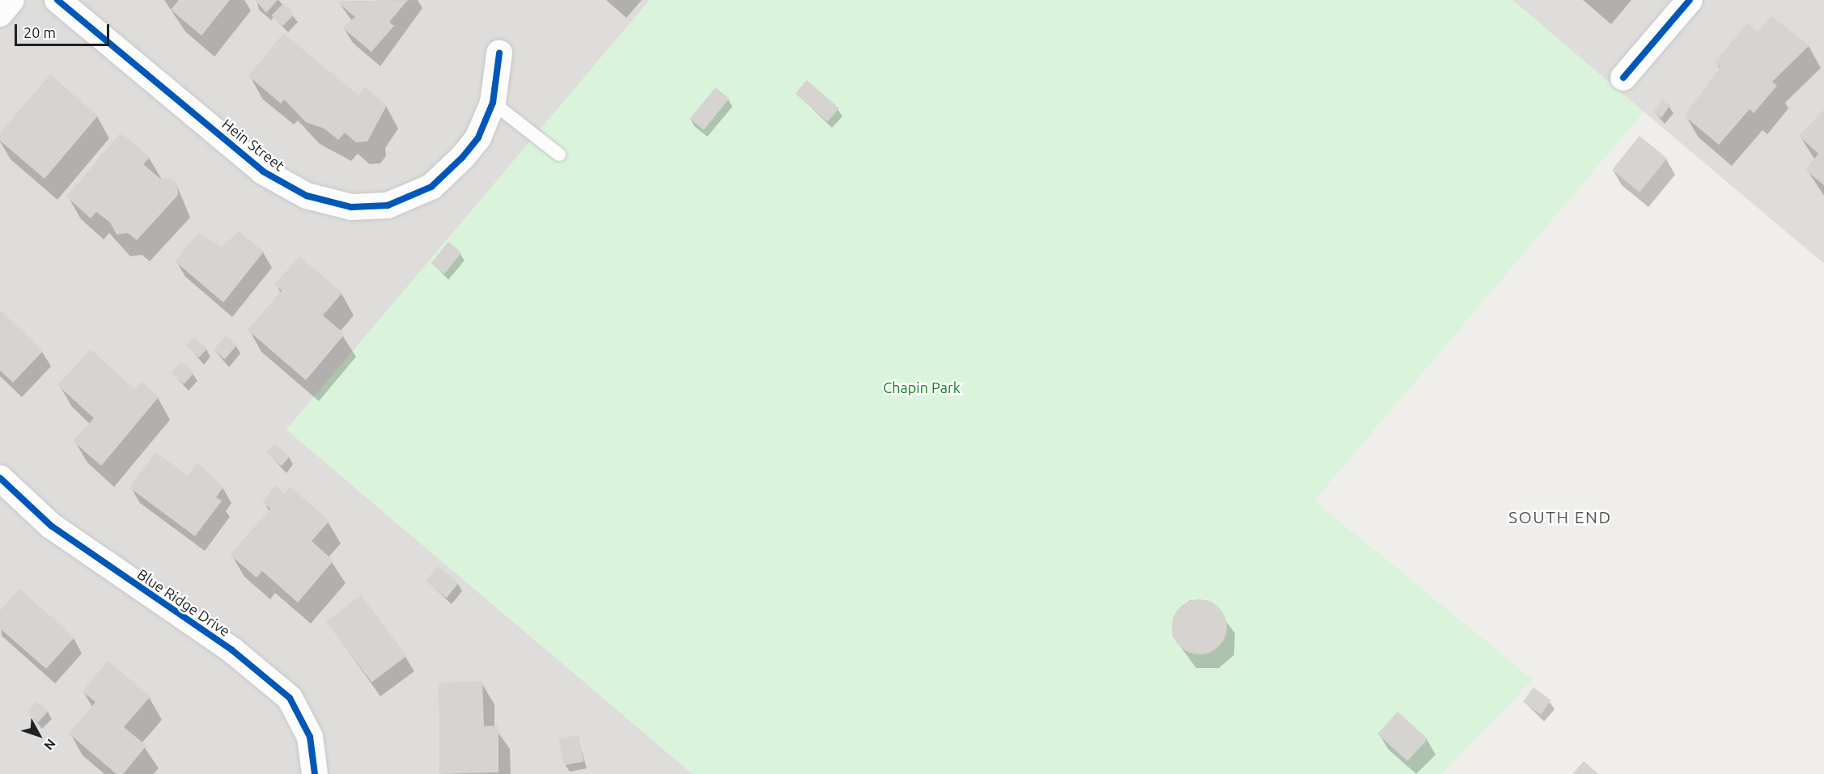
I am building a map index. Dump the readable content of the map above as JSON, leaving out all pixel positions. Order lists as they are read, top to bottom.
{
  "streets": {
    "street": ["Hein Street", "Blue Ridge Drive"]
  },
  "districts": ["SOUTH END"],
  "parks": ["Chapin Park"],
  "scale_bar": "20 m",
  "north": "bottom right"
}
